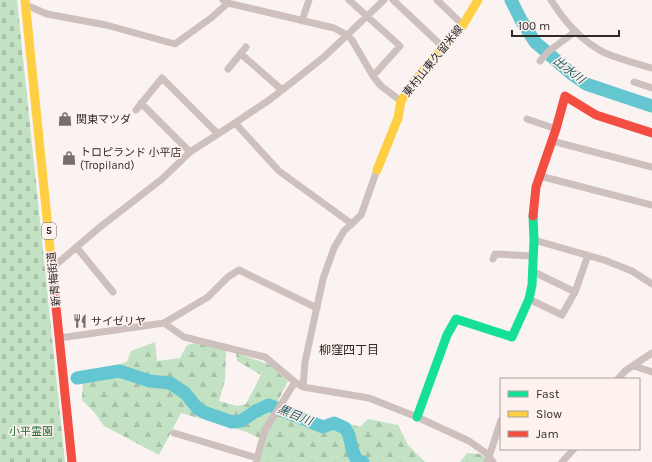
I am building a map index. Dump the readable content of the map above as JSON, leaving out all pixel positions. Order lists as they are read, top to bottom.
{
  "streets": {
    "main road": ["東村山東久留米線", "5", "新青梅街道"]
  },
  "districts": ["柳窪四丁目"],
  "water": ["出水川", "黒目川"],
  "parks": ["小平霊園"],
  "places": {
    "shop": ["関東マツダ", "トロピランド 小平店 (Tropiland)"],
    "restaurant": ["サイゼリヤ"]
  },
  "legend": ["Fast", "Slow", "Jam"],
  "scale_bar": "100 m"
}
